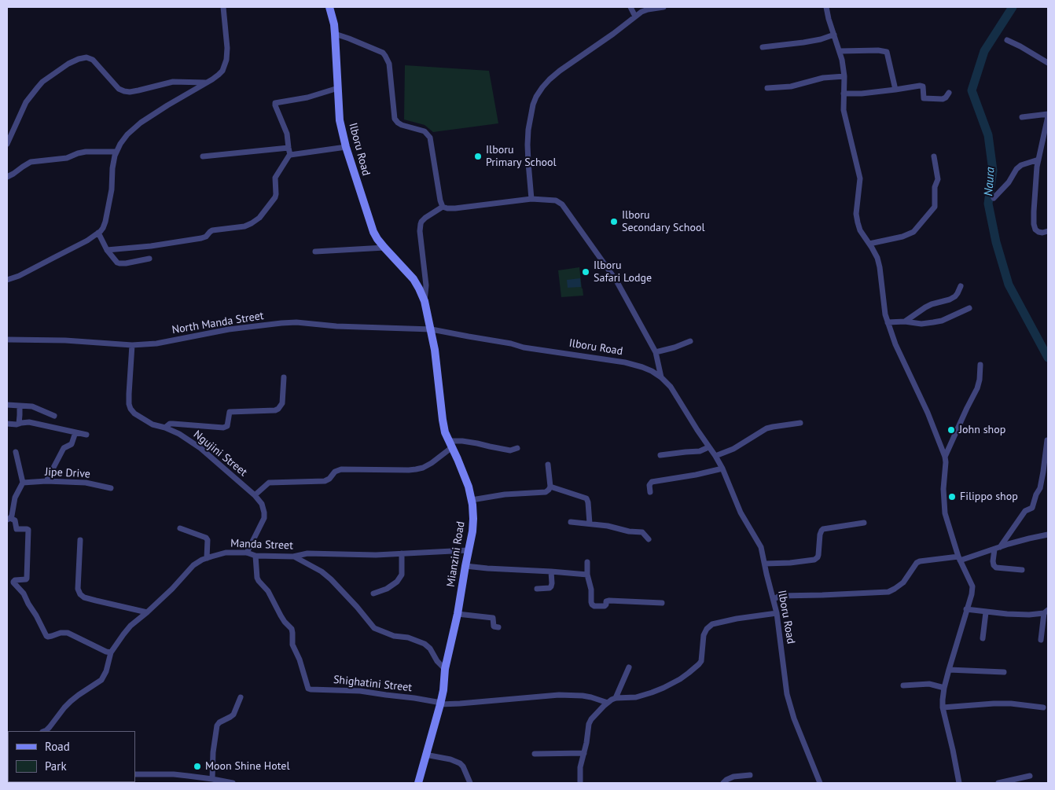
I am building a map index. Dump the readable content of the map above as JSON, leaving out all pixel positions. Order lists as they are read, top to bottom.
{
  "streets": {
    "street": [
      "Ilboru Road",
      "North Manda Street",
      "Ngujini Street",
      "Jipe Drive",
      "Manda Street",
      "Mianzini Road",
      "Shighatini Street"
    ]
  },
  "crossings": [
    ["Ilboru Road", "North Manda Street"],
    ["Ilboru Road", "Mianzini Road"],
    ["North Manda Street", "Ngujini Street"],
    ["North Manda Street", "Mianzini Road"],
    ["Ngujini Street", "Manda Street"],
    ["Manda Street", "Mianzini Road"],
    ["Manda Street", "Shighatini Street"],
    ["Mianzini Road", "Shighatini Street"]
  ],
  "water": ["Naura"],
  "places": [
    "Ilboru Primary School",
    "Ilboru Secondary School",
    "Ilboru Safari Lodge",
    "John shop",
    "Filippo shop",
    "Moon Shine Hotel"
  ],
  "legend": ["Road", "Park"]
}
